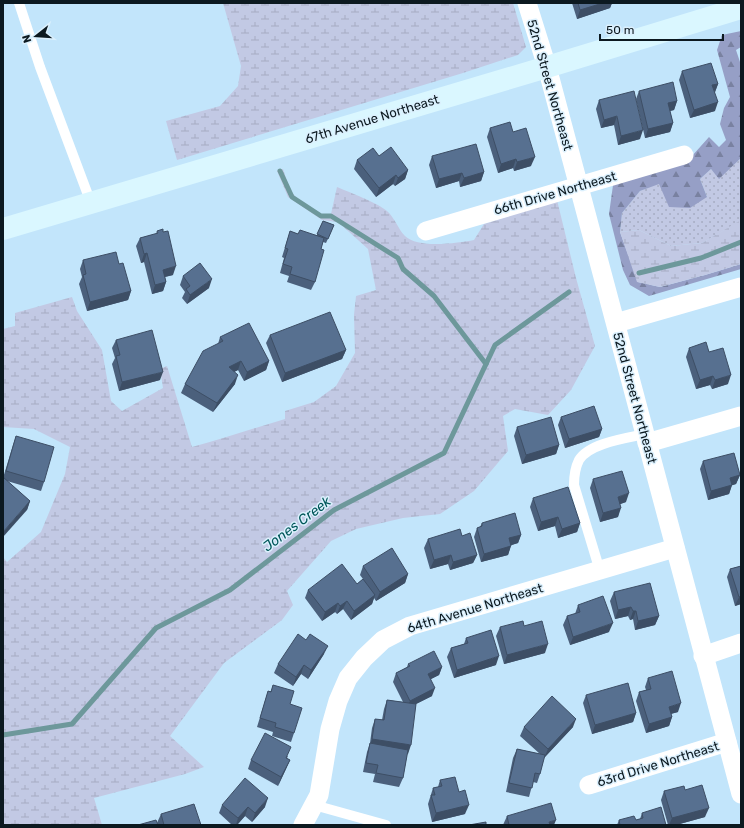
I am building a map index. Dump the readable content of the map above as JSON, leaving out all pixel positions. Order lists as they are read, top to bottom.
{
  "streets": {
    "street": [
      "52nd Street Northeast",
      "67th Avenue Northeast",
      "66th Drive Northeast",
      "64th Avenue Northeast",
      "63rd Drive Northeast"
    ]
  },
  "crossings": [
    ["52nd Street Northeast", "67th Avenue Northeast"],
    ["52nd Street Northeast", "66th Drive Northeast"],
    ["52nd Street Northeast", "64th Avenue Northeast"],
    ["52nd Street Northeast", "63rd Drive Northeast"]
  ],
  "water": ["Jones Creek"],
  "scale_bar": "50 m",
  "north": "left"
}
